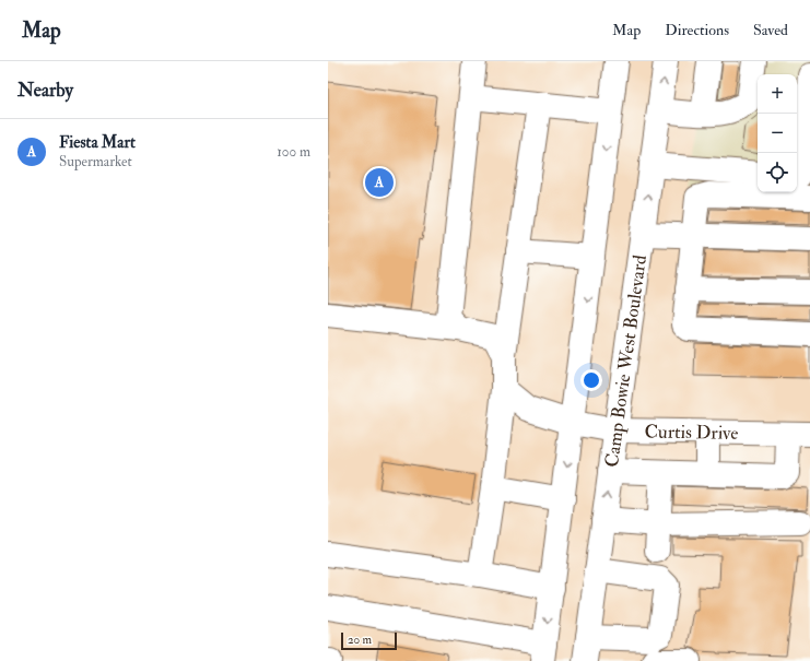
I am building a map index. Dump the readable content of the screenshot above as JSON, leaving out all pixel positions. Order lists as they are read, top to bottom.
{
  "streets": {
    "main road": ["Camp Bowie West Boulevard", "Curtis Drive"]
  },
  "crossings": [
    ["Camp Bowie West Boulevard", "Curtis Drive"]
  ],
  "scale_bar": "20 m",
  "page": {
    "header": "Map",
    "nav": ["Map", "Directions", "Saved"],
    "heading": "Nearby",
    "map_buttons": ["+", "−"],
    "list": [
      {
        "mark": "A",
        "name": "Fiesta Mart",
        "note": "Supermarket",
        "value": "100 m"
      }
    ],
    "pins": "A",
    "scale": "20 m"
  }
}
